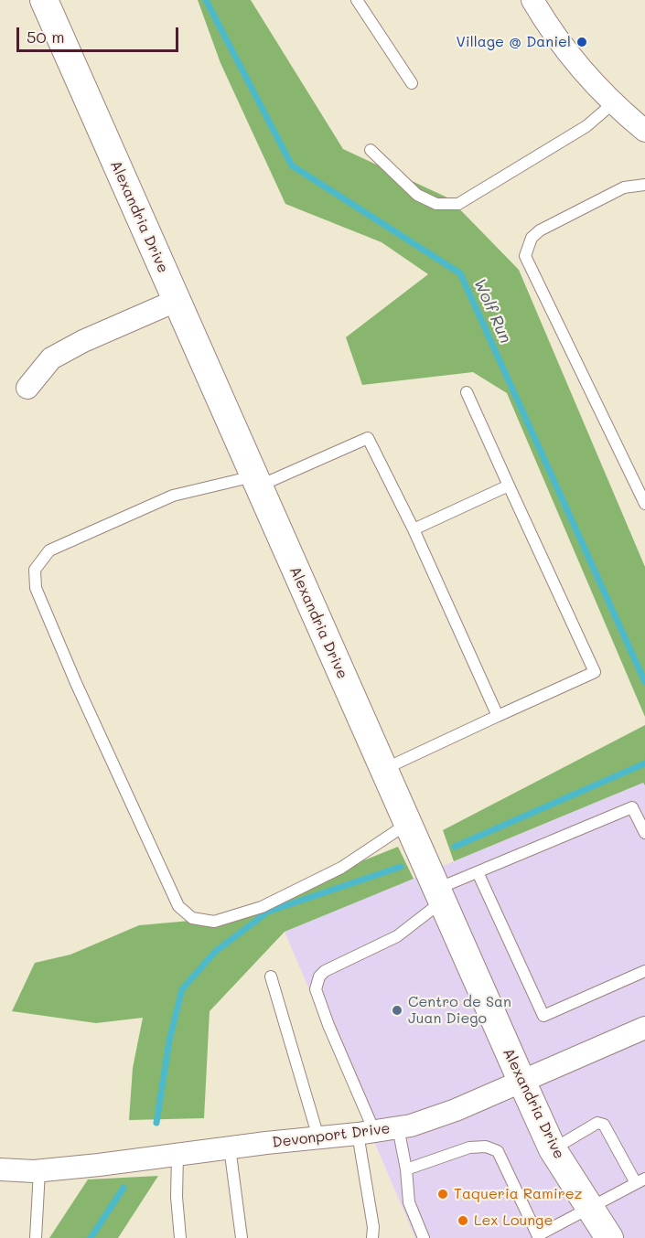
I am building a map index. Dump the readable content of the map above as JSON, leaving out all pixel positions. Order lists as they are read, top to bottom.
{
  "streets": {
    "street": ["Alexandria Drive", "Devonport Drive"]
  },
  "crossings": [
    ["Alexandria Drive", "Devonport Drive"]
  ],
  "water": ["Wolf Run"],
  "places": [
    "Village @ Daniel",
    "Centro de San Juan Diego",
    "Taqueria Ramirez",
    "Lex Lounge"
  ],
  "scale_bar": "50 m"
}
